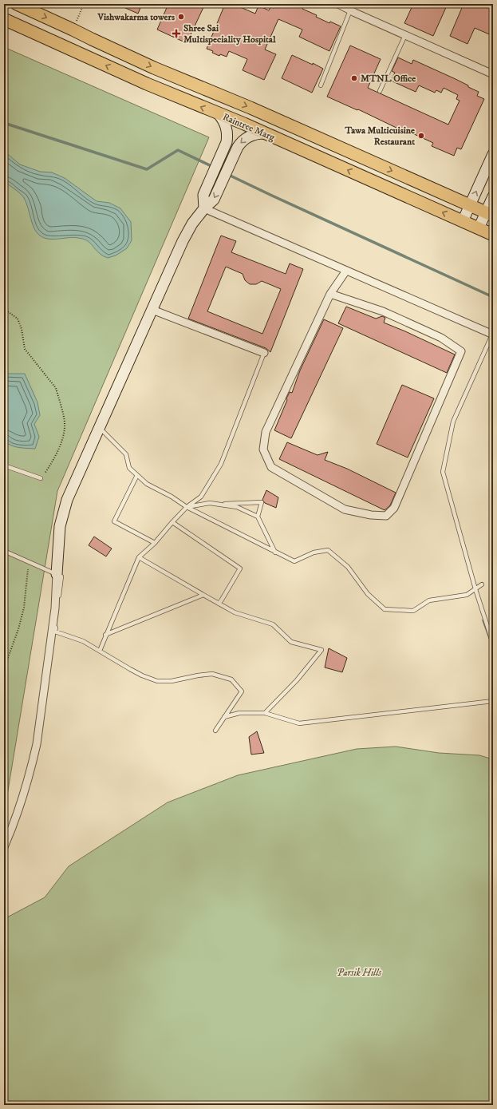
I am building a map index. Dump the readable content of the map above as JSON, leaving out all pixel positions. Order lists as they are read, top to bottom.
{
  "streets": {
    "main road": ["Raintree Marg"]
  },
  "parks": ["Parsik Hills"],
  "places": {
    "other": ["Vishwakarma towers", "MTNL Office", "Tawa Multicuisine Restaurant"],
    "health": ["Shree Sai Multispeciality Hospital"]
  }
}
